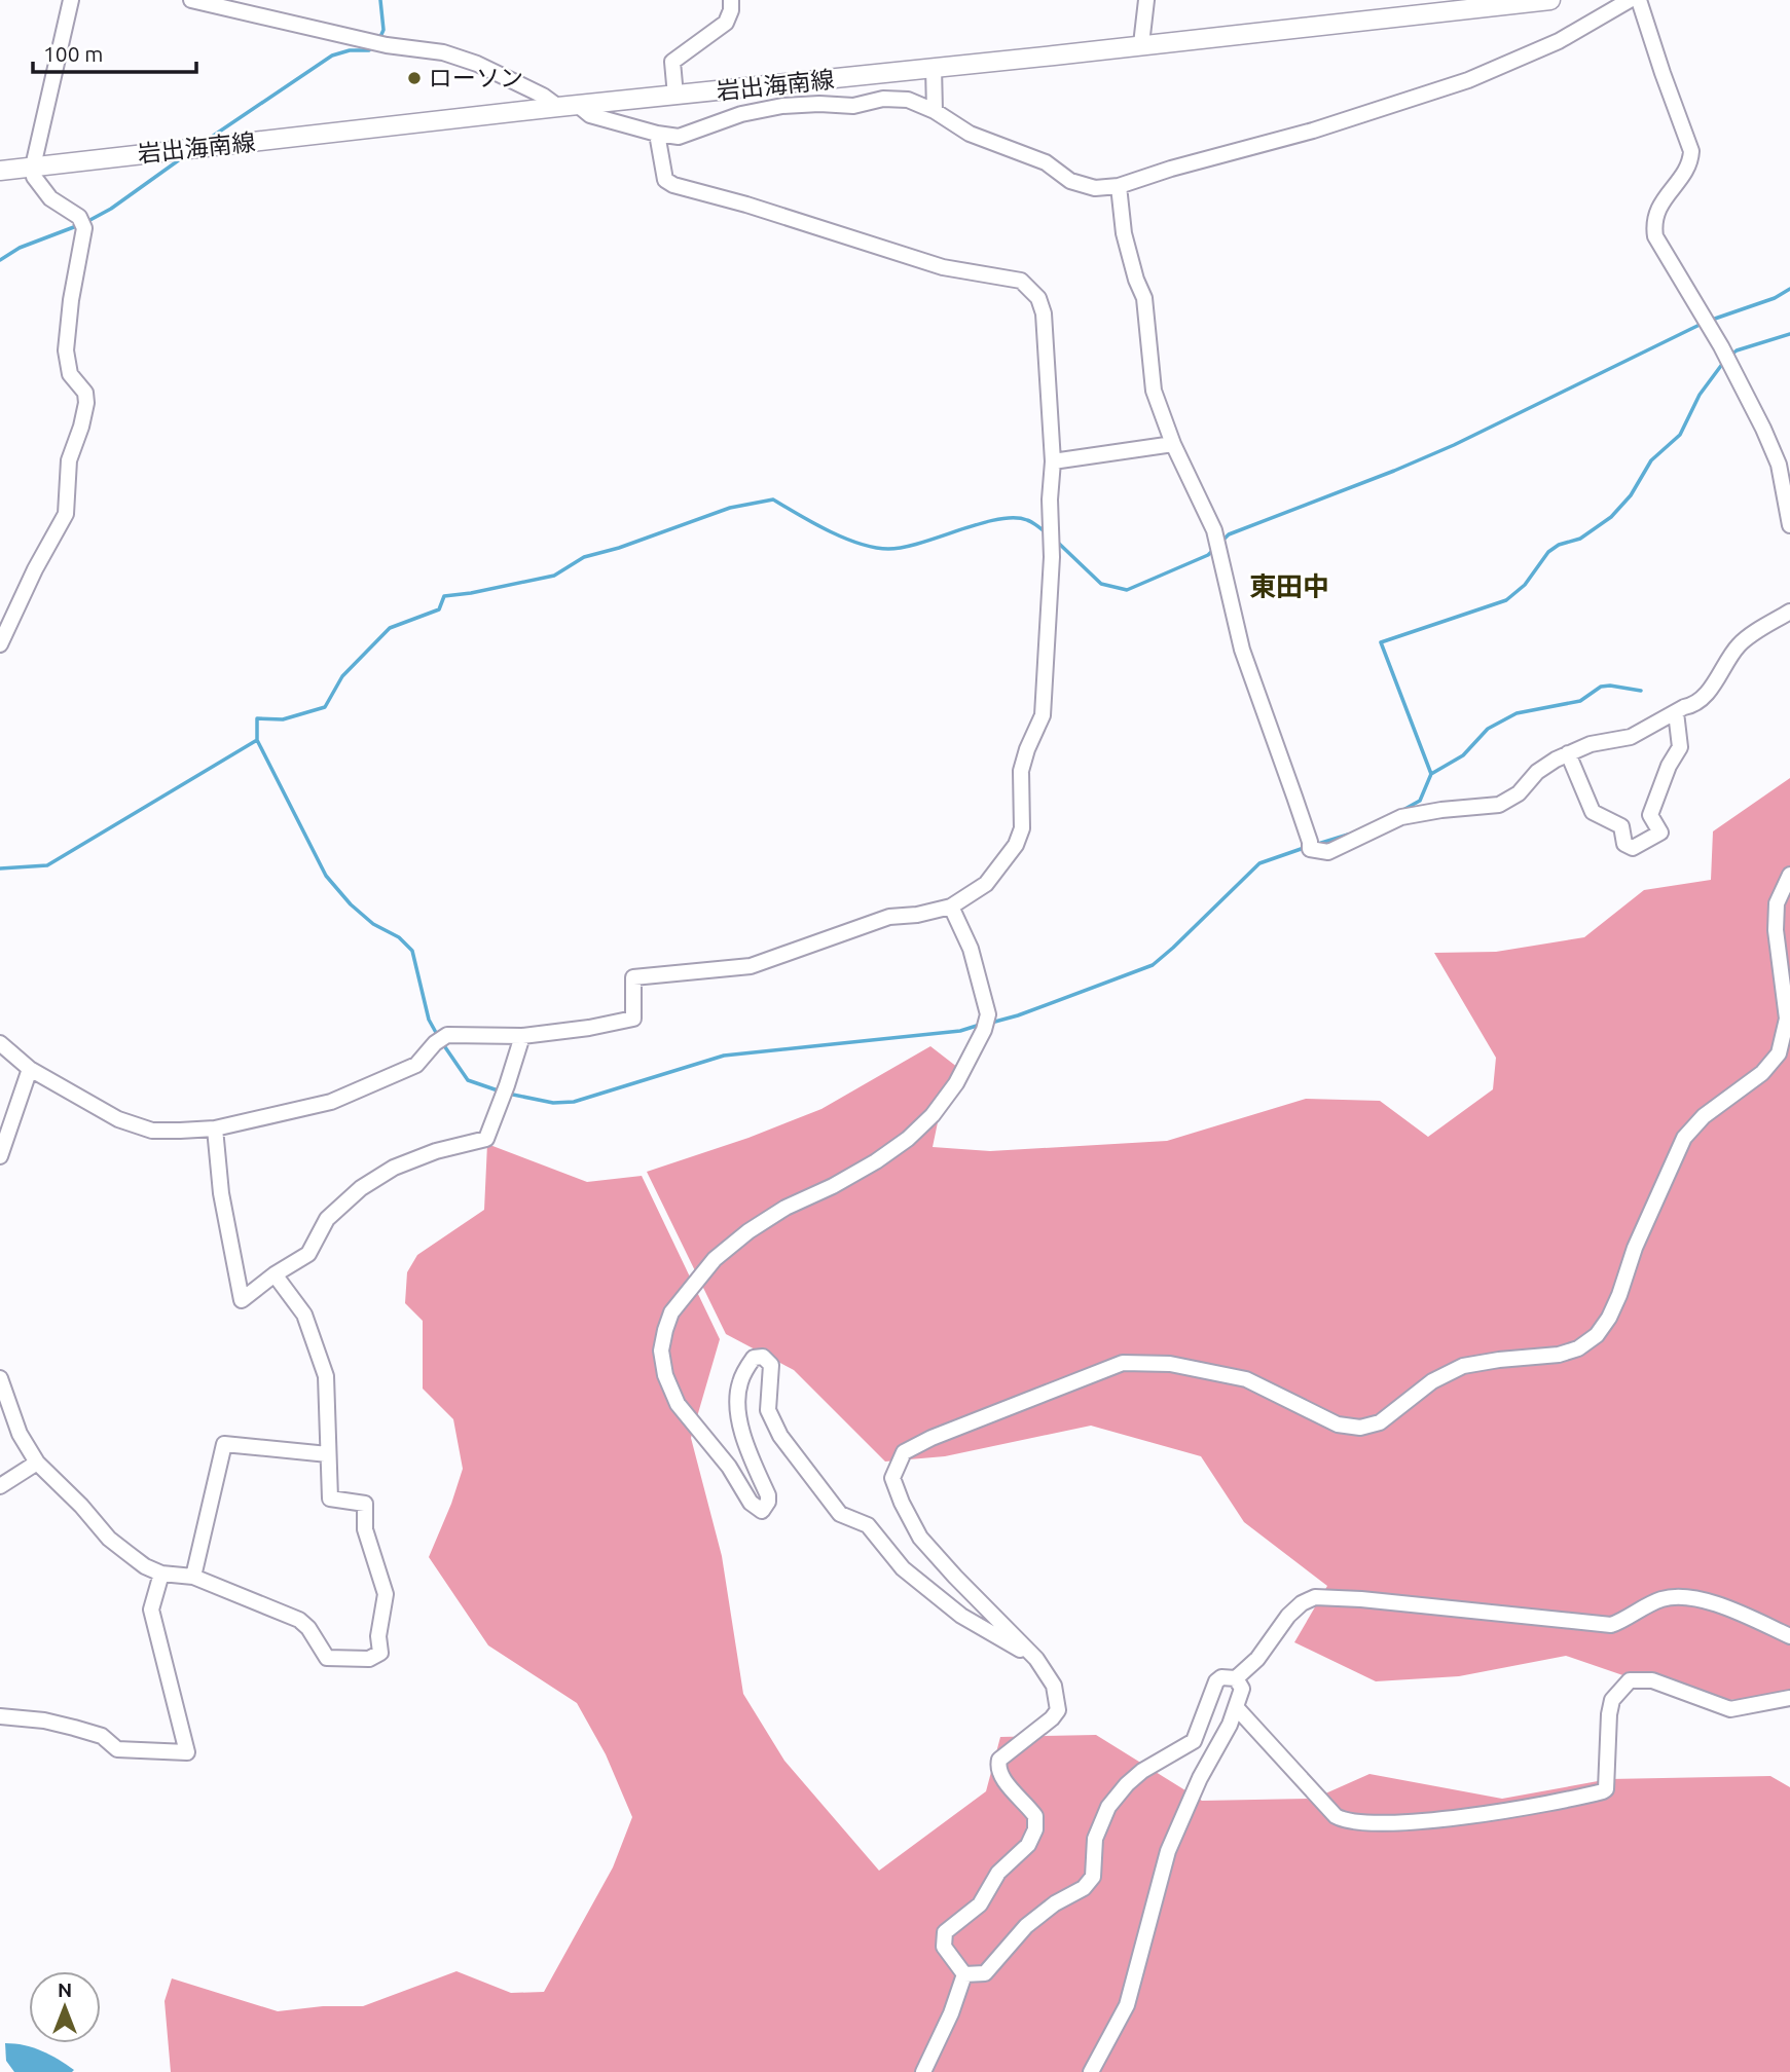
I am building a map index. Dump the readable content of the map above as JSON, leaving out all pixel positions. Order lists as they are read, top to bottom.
{
  "streets": {
    "main road": ["岩出海南線"]
  },
  "districts": ["東田中"],
  "places": ["ローソン"],
  "scale_bar": "100 m",
  "north": "top"
}
